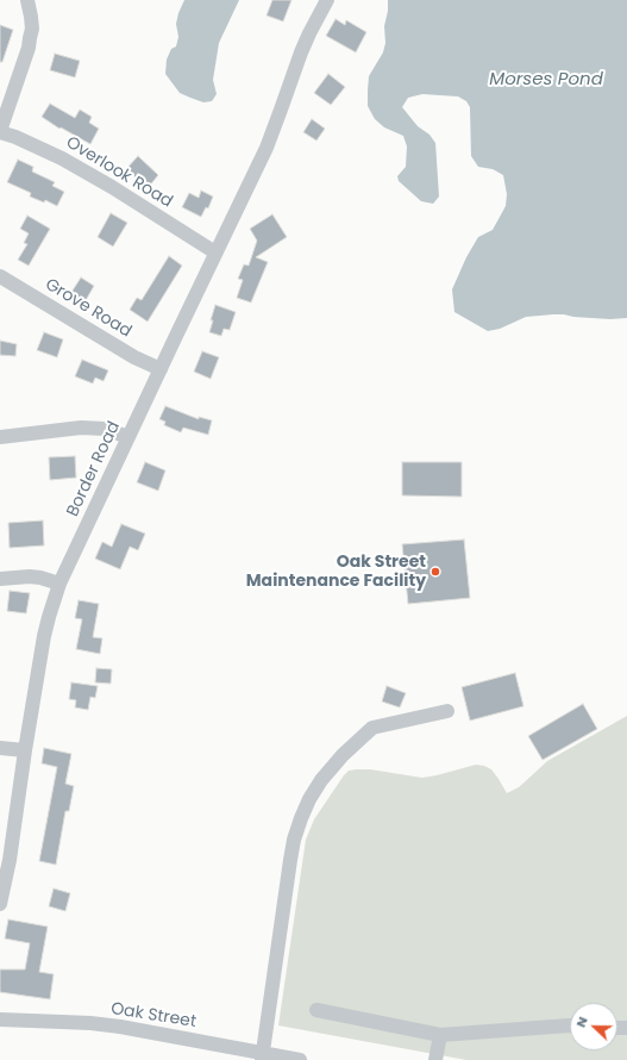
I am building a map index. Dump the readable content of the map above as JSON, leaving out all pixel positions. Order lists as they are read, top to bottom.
{
  "streets": {
    "street": [
      "Overlook Road",
      "Grove Road",
      "Border Road",
      "Oak Street"
    ]
  },
  "crossings": [
    ["Overlook Road", "Border Road"],
    ["Grove Road", "Border Road"]
  ],
  "water": ["Morses Pond"],
  "places": ["Oak Street Maintenance Facility"],
  "north": "left"
}
